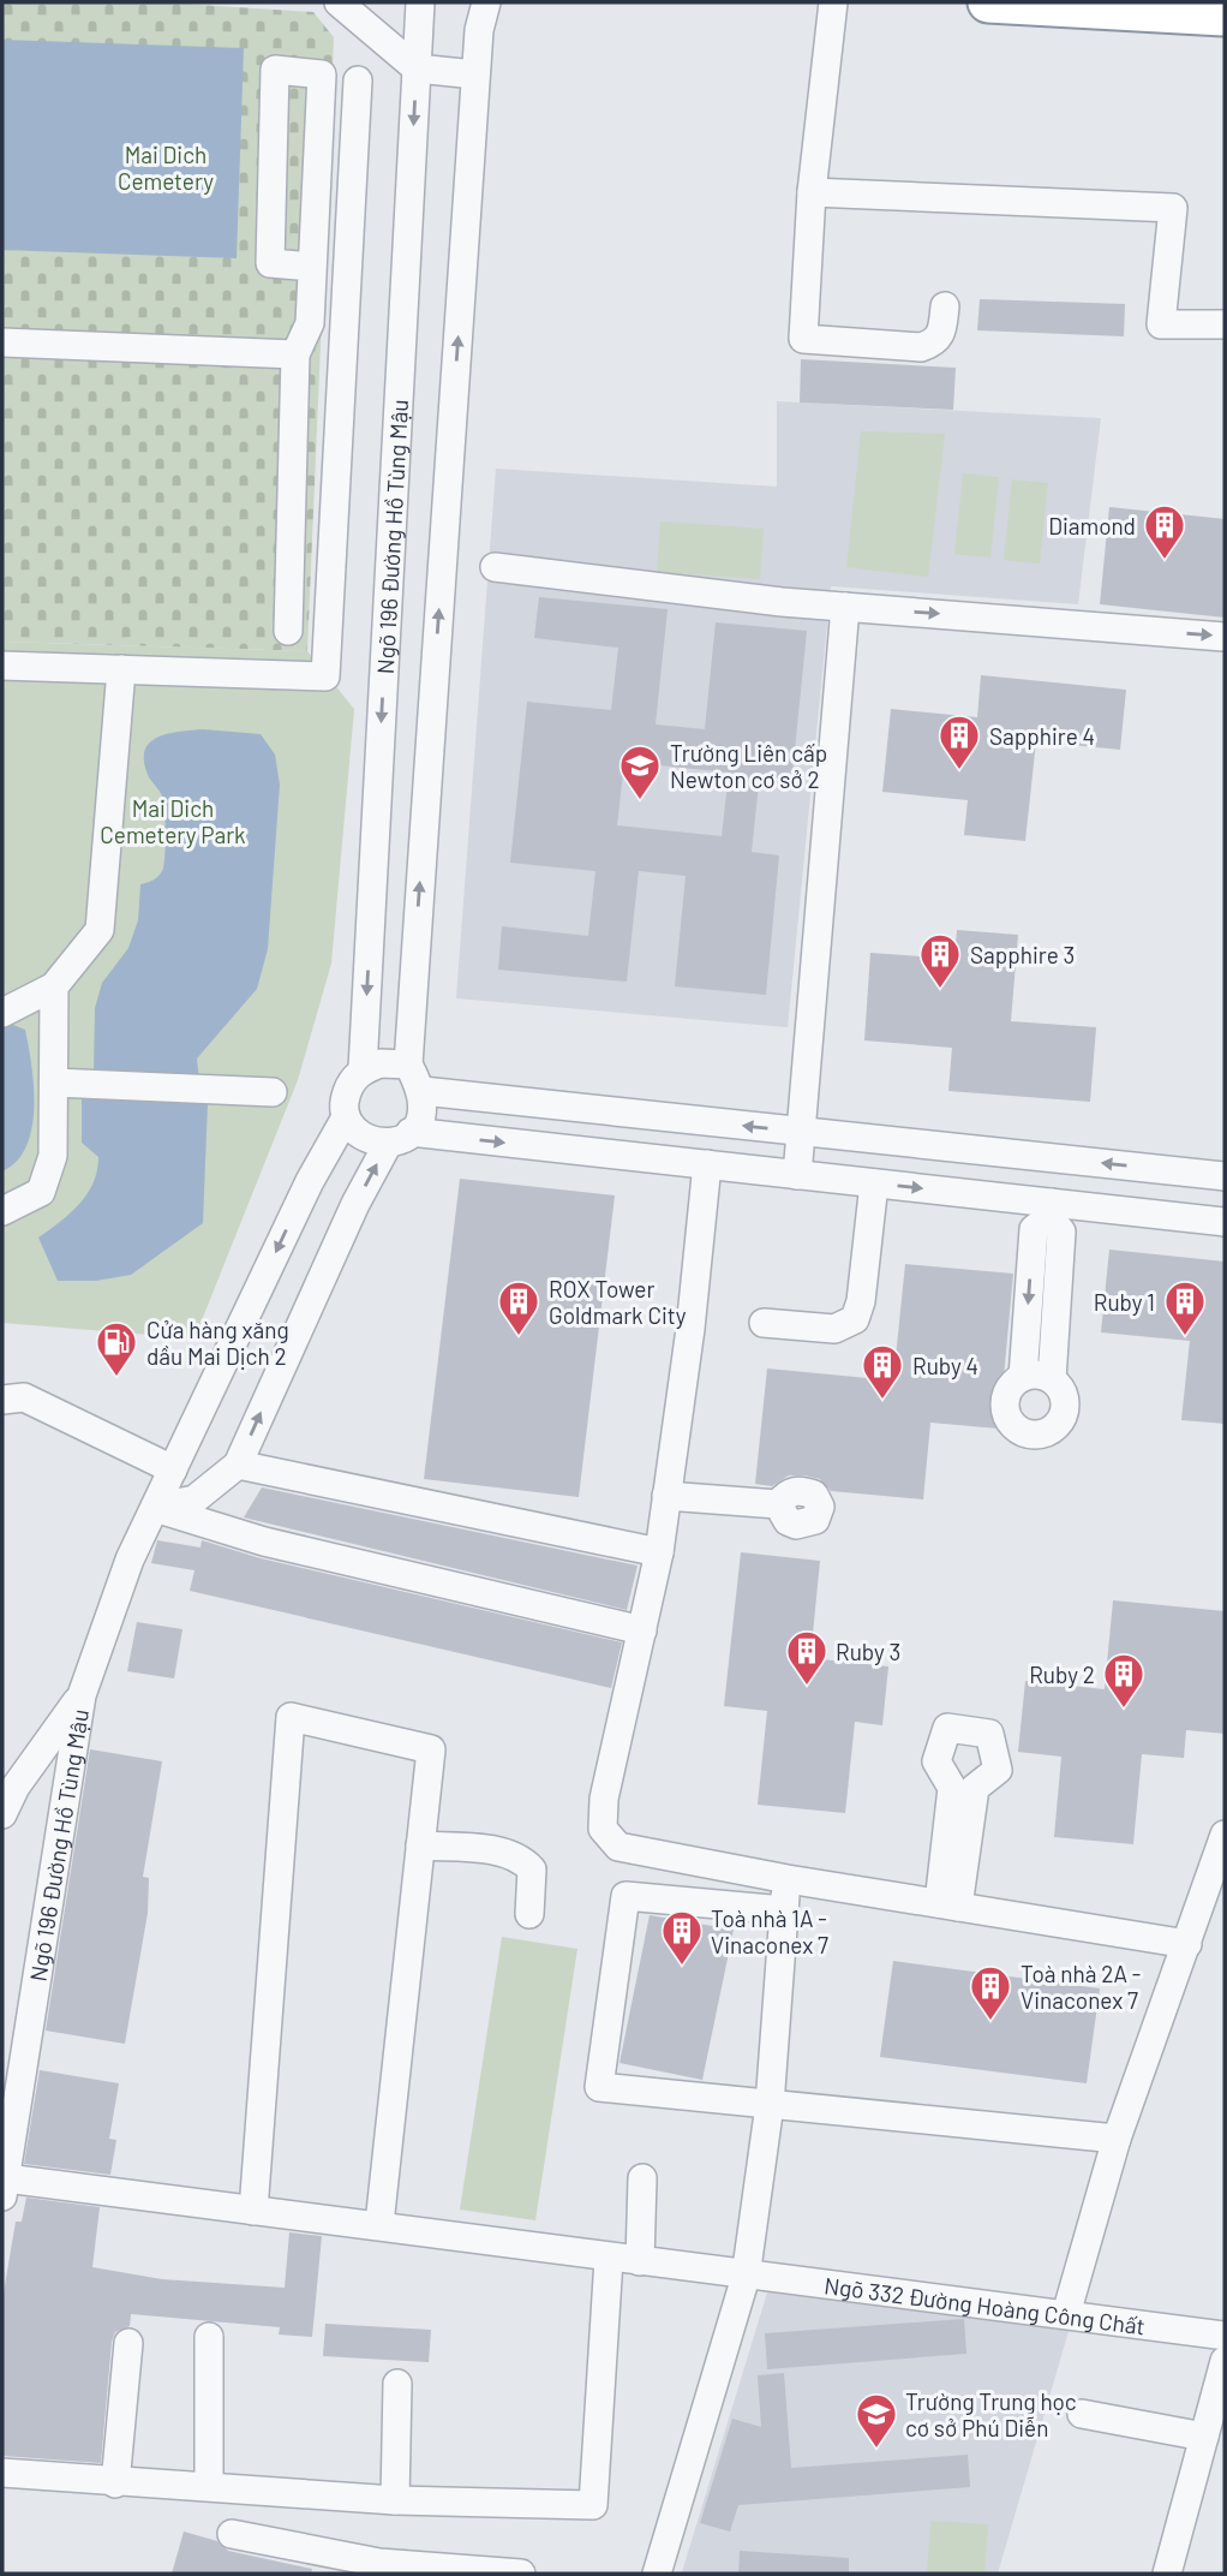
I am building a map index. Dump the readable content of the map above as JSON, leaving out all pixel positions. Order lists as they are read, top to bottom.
{
  "streets": {
    "street": ["Ngõ 196 Đường Hồ Tùng Mậu", "Ngõ 332 Đường Hoàng Công Chất"]
  },
  "crossings": [
    ["Ngõ 196 Đường Hồ Tùng Mậu", "Ngõ 332 Đường Hoàng Công Chất"]
  ],
  "parks": ["Mai Dich Cemetery", "Mai Dich Cemetery Park"],
  "places": {
    "building": [
      "Diamond",
      "Sapphire 4",
      "Sapphire 3",
      "ROX Tower Goldmark City",
      "Ruby 1",
      "Ruby 4",
      "Ruby 3",
      "Ruby 2",
      "Toà nhà 1A - Vinaconex 7",
      "Toà nhà 2A - Vinaconex 7"
    ],
    "school or university": ["Trường Liên cấp Newton cơ sở 2", "Trường Trung học cơ sở Phú Diễn"],
    "fuel station": ["Cửa hàng xăng dầu Mai Dịch 2"]
  }
}
